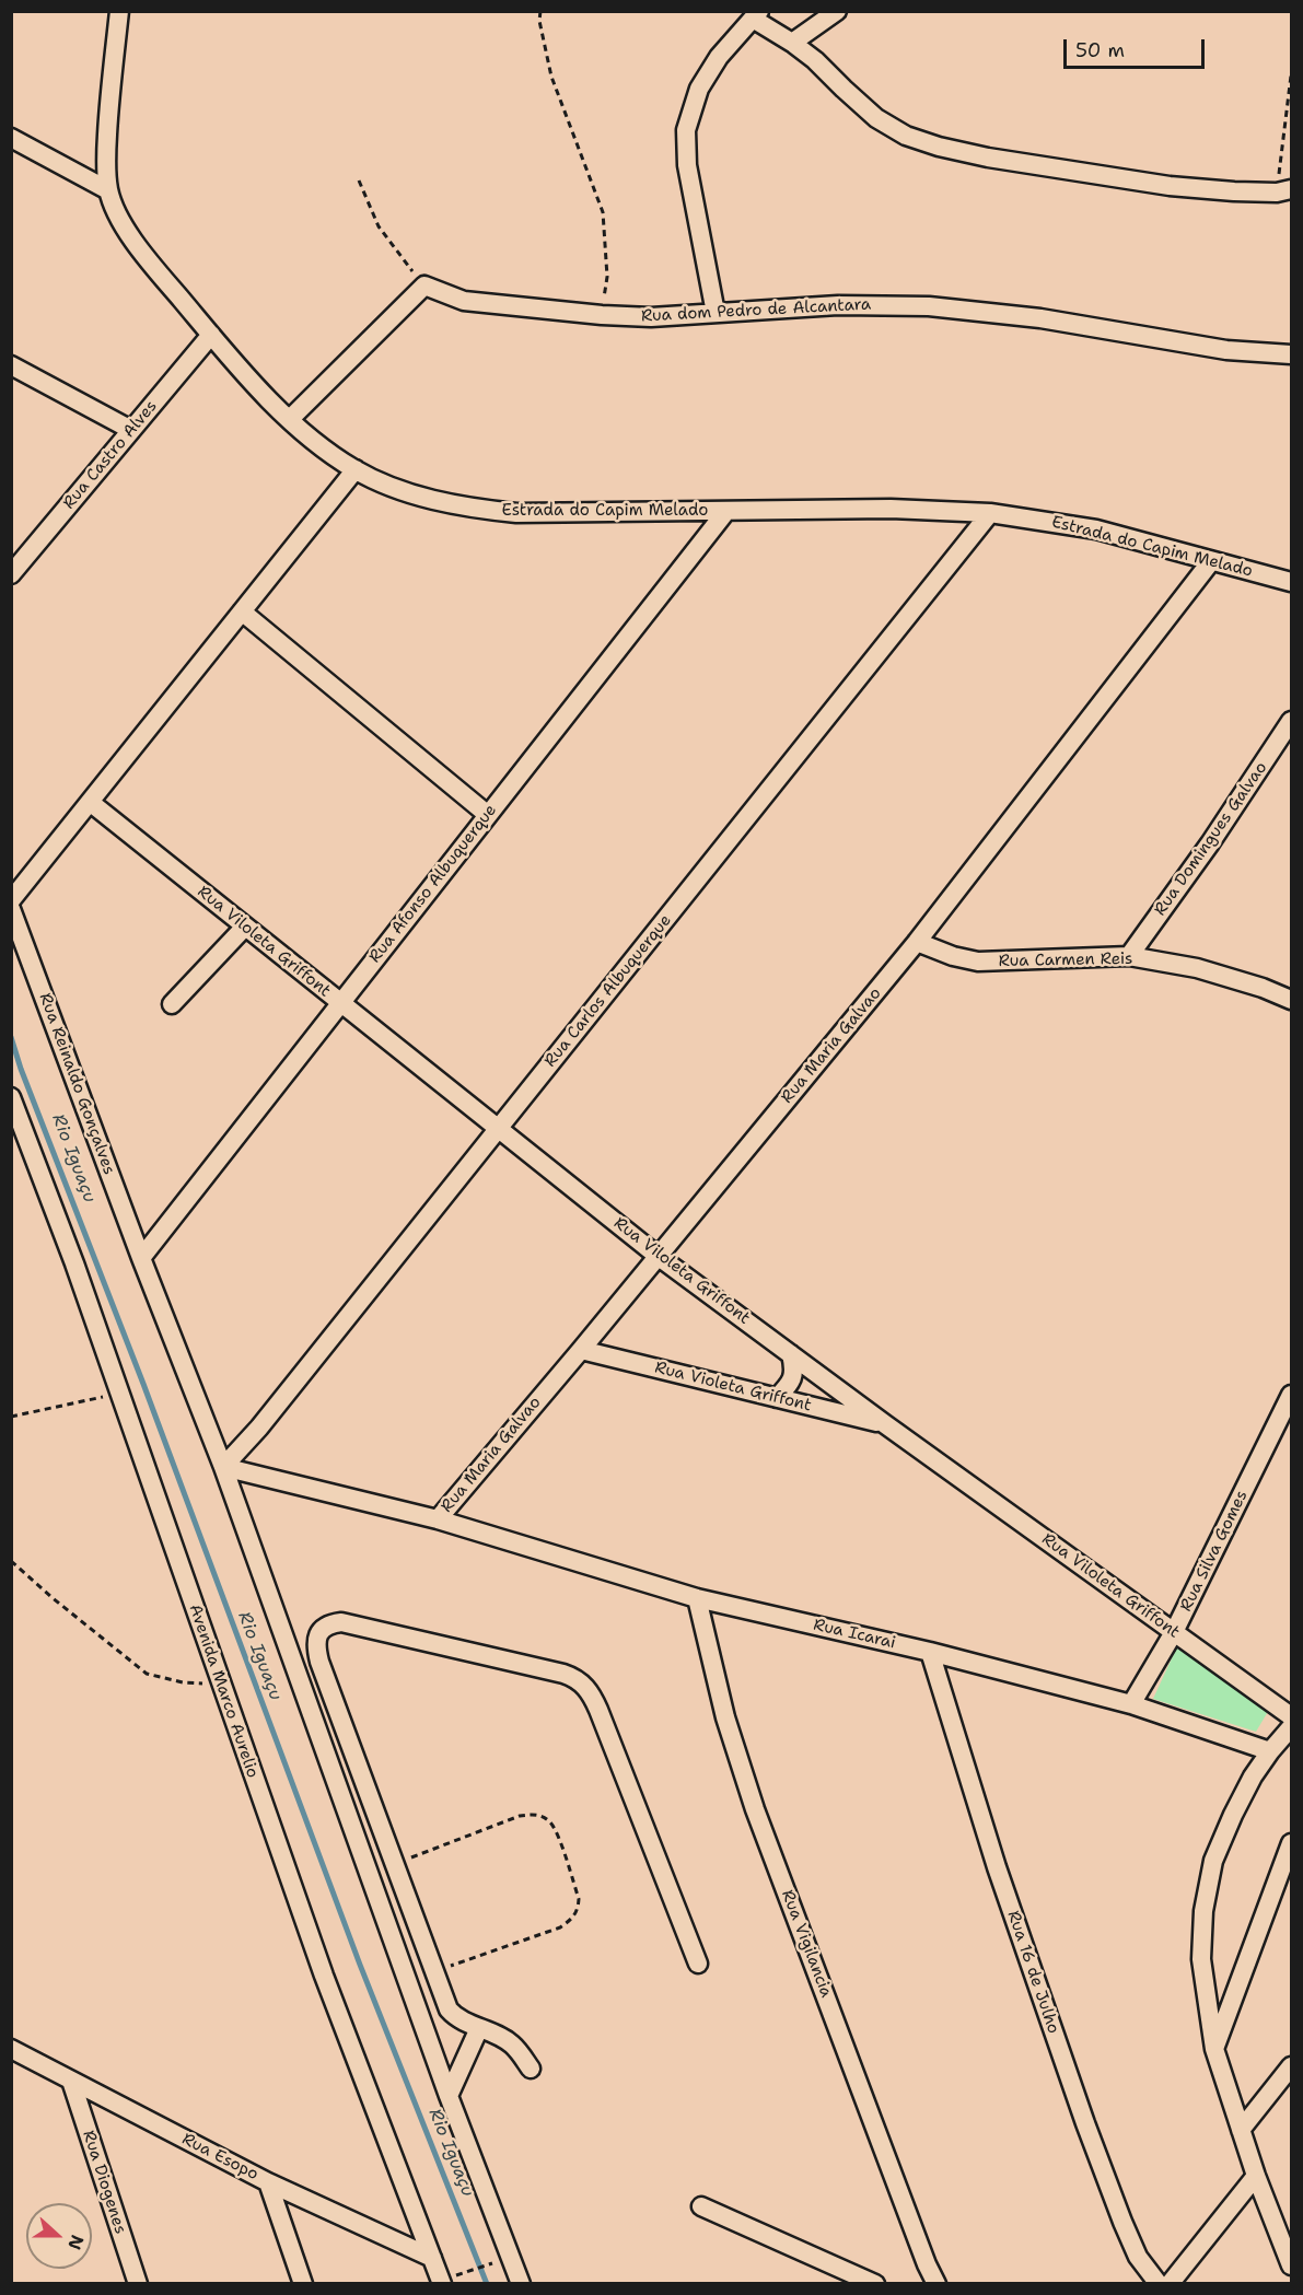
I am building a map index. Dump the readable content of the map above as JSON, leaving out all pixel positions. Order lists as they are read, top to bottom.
{
  "streets": {
    "street": [
      "Rua dom Pedro de Alcantara",
      "Rua Castro Alves",
      "Estrada do Capim Melado",
      "Rua Domingues Galvao",
      "Rua Afonso Albuquerque",
      "Rua Viloleta Griffont",
      "Rua Carmen Reis",
      "Rua Carlos Albuquerque",
      "Rua Maria Galvao",
      "Rua Reinaldo Gonçalves",
      "Rua Violeta Griffont",
      "Rua Silva Gomes",
      "Rua Icarai",
      "Avenida Marco Aurelio",
      "Rua Vigilancia",
      "Rua 16 de Julho",
      "Rua Esopo",
      "Rua Diogenes"
    ]
  },
  "crossings": [
    ["Rua Castro Alves", "Estrada do Capim Melado"],
    ["Estrada do Capim Melado", "Rua Afonso Albuquerque"],
    ["Estrada do Capim Melado", "Rua Carlos Albuquerque"],
    ["Estrada do Capim Melado", "Rua Maria Galvao"],
    ["Rua Domingues Galvao", "Rua Carmen Reis"],
    ["Rua Afonso Albuquerque", "Rua Viloleta Griffont"],
    ["Rua Afonso Albuquerque", "Rua Reinaldo Gonçalves"],
    ["Rua Viloleta Griffont", "Rua Carlos Albuquerque"],
    ["Rua Viloleta Griffont", "Rua Maria Galvao"],
    ["Rua Viloleta Griffont", "Rua Violeta Griffont"],
    ["Rua Viloleta Griffont", "Rua Silva Gomes"],
    ["Rua Carmen Reis", "Rua Maria Galvao"],
    ["Rua Carlos Albuquerque", "Rua Reinaldo Gonçalves"],
    ["Rua Carlos Albuquerque", "Rua Icarai"],
    ["Rua Maria Galvao", "Rua Violeta Griffont"],
    ["Rua Maria Galvao", "Rua Icarai"],
    ["Rua Reinaldo Gonçalves", "Rua Icarai"],
    ["Rua Silva Gomes", "Rua Icarai"],
    ["Rua Icarai", "Rua Vigilancia"],
    ["Rua Icarai", "Rua 16 de Julho"],
    ["Avenida Marco Aurelio", "Rua Esopo"],
    ["Rua Esopo", "Rua Diogenes"]
  ],
  "water": ["Rio Iguaçu"],
  "scale_bar": "50 m",
  "north": "right"
}
